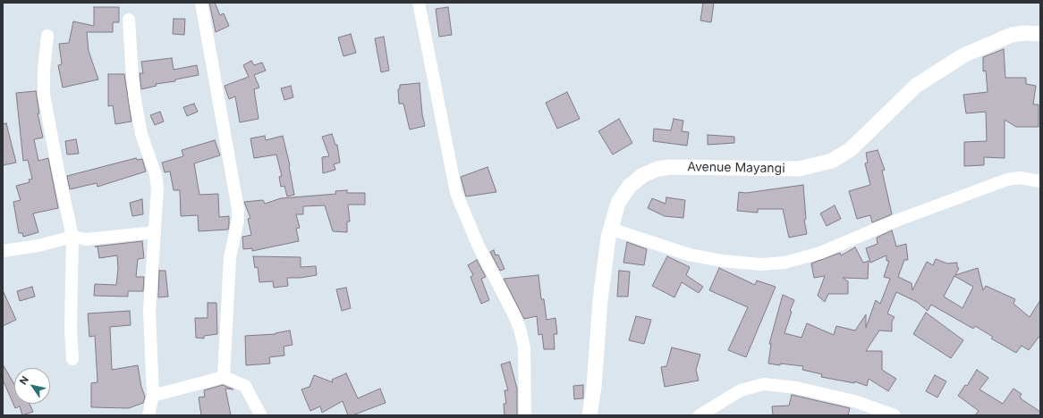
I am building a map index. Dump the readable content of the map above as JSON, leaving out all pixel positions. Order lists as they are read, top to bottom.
{
  "streets": {
    "street": ["Avenue Mayangi"]
  },
  "north": "top left"
}
